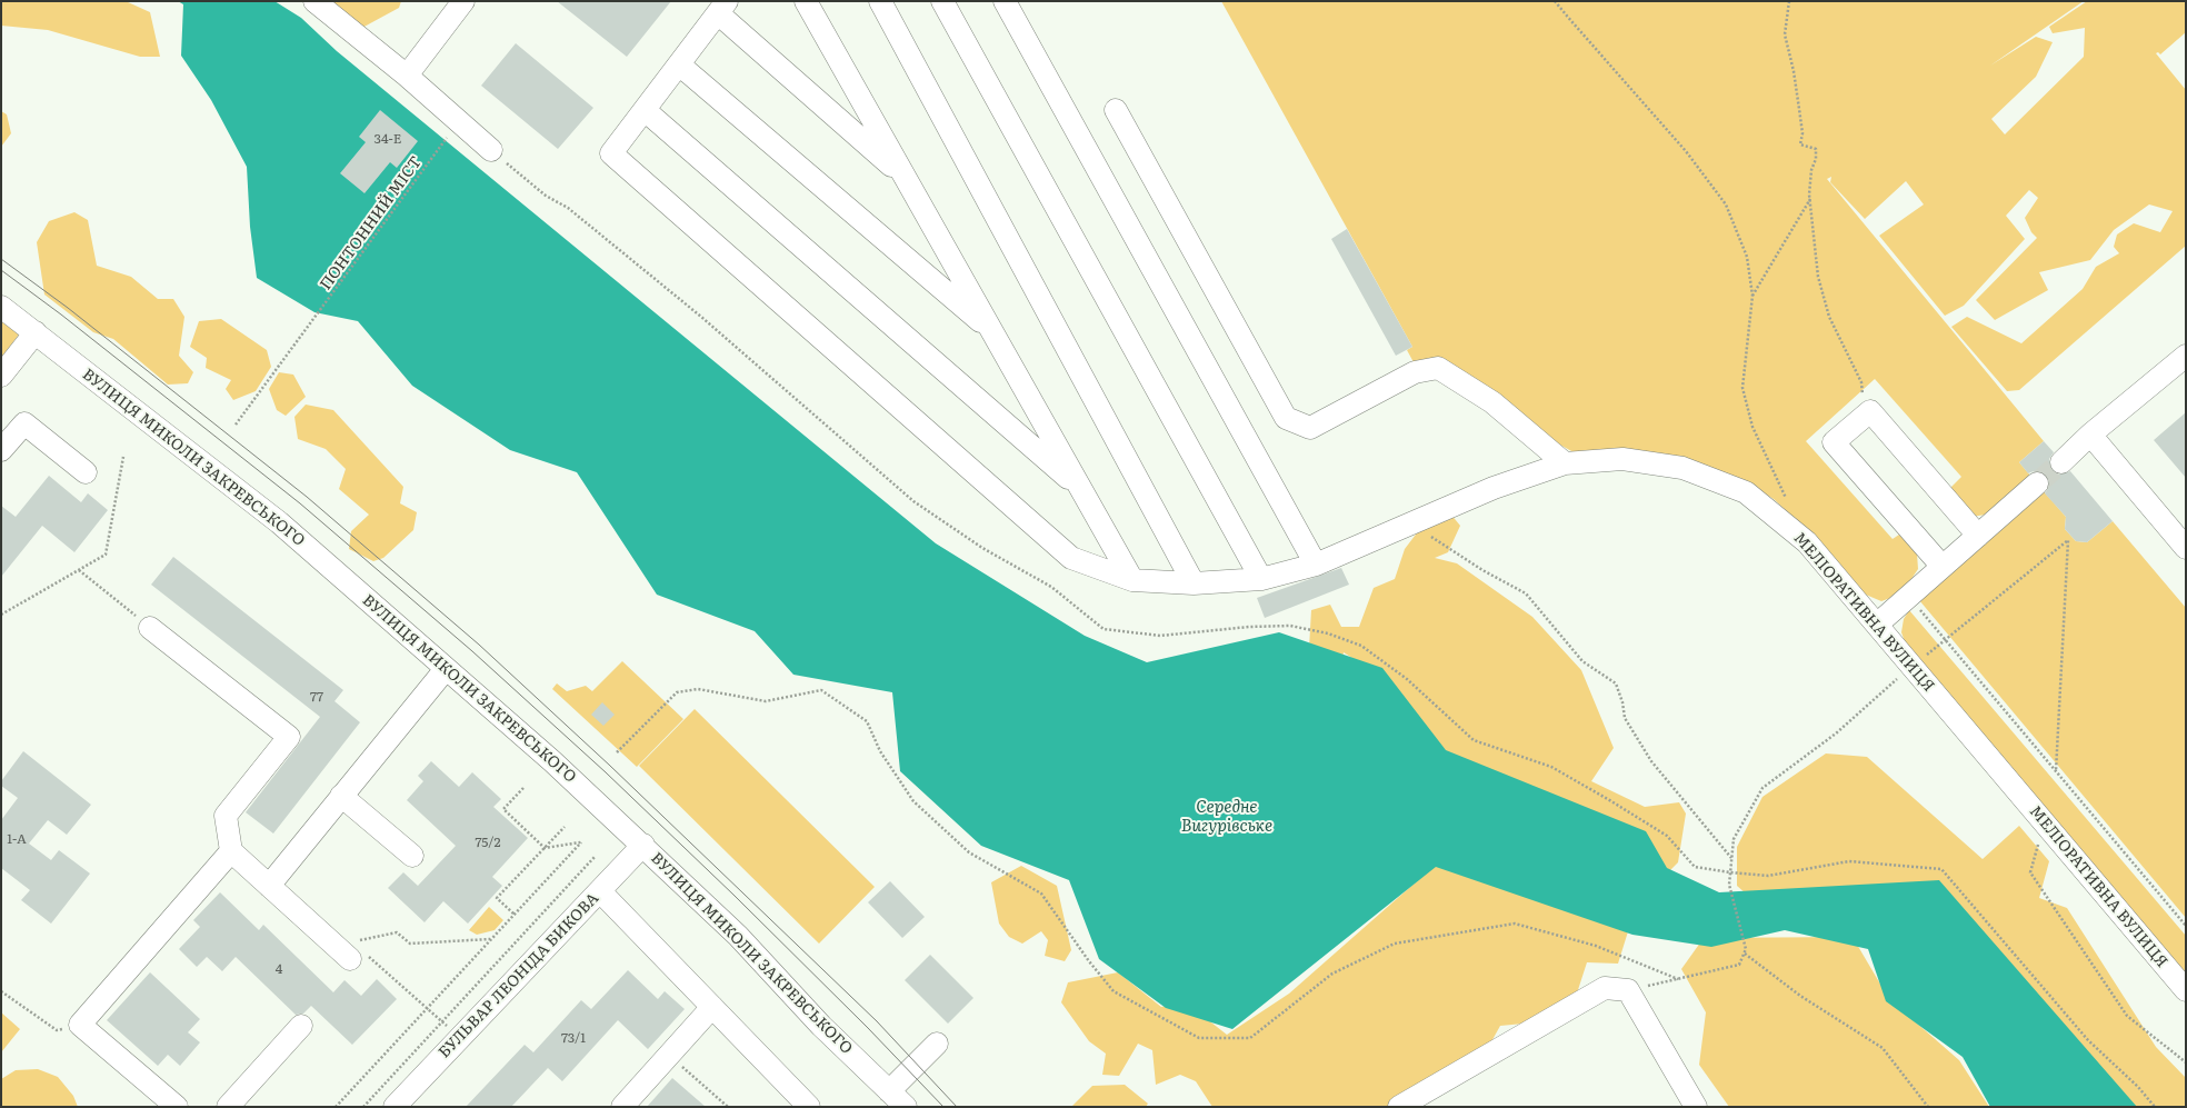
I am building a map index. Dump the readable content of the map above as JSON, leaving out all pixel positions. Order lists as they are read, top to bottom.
{
  "streets": {
    "street": ["ВУЛИЦЯ МИКОЛИ ЗАКРЕВСЬКОГО", "МЕЛІОРАТИВНА ВУЛИЦЯ", "БУЛЬВАР ЛЕОНІДА БИКОВА"],
    "path": ["ПОНТОННИЙ МІСТ"]
  },
  "crossings": [
    ["ВУЛИЦЯ МИКОЛИ ЗАКРЕВСЬКОГО", "БУЛЬВАР ЛЕОНІДА БИКОВА"]
  ],
  "water": ["Середнє Вигурівське"],
  "house_numbers": [
    "34-Е",
    "77",
    "1-А",
    "75/2",
    "4",
    "73/1"
  ]
}
